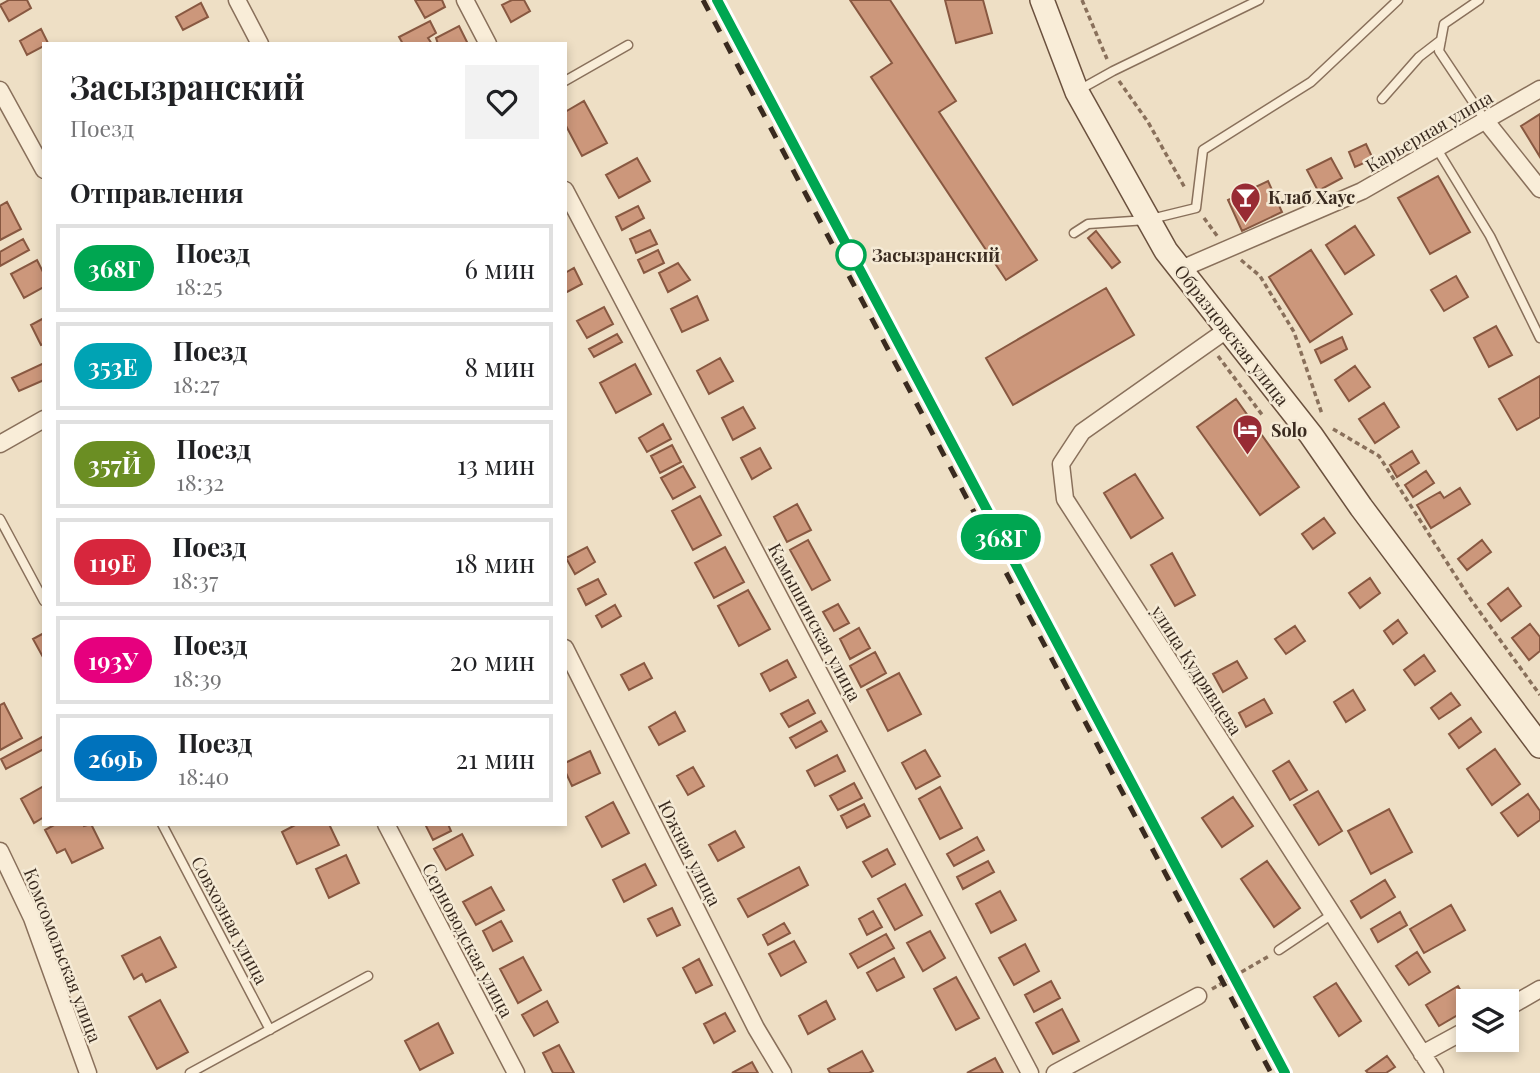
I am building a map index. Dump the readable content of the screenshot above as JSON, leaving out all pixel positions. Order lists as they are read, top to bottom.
{
  "streets": {
    "main road": ["Образцовская улица"],
    "street": [
      "Карьерная улица",
      "Камышинская улица",
      "улица Кудрявцева",
      "Южная улица",
      "Серноводская улица",
      "Комсомольская улица"
    ],
    "lane": ["Совхозная улица"]
  },
  "crossings": [
    ["Карьерная улица", "Образцовская улица"],
    ["Образцовская улица", "улица Кудрявцева"]
  ],
  "places": {
    "bar": ["Клаб Хаус"],
    "other": ["Засызранский"],
    "hotel": ["Solo"]
  },
  "page": {
    "on_map": "368Г",
    "heading": [
      ["Засызранский", "Поезд"],
      "Отправления"
    ],
    "list": [
      {
        "mark": "368Г",
        "name": "Поезд",
        "note": "18:25",
        "value": "6 мин"
      },
      {
        "mark": "353Е",
        "name": "Поезд",
        "note": "18:27",
        "value": "8 мин"
      },
      {
        "mark": "357Й",
        "name": "Поезд",
        "note": "18:32",
        "value": "13 мин"
      },
      {
        "mark": "119Е",
        "name": "Поезд",
        "note": "18:37",
        "value": "18 мин"
      },
      {
        "mark": "193У",
        "name": "Поезд",
        "note": "18:39",
        "value": "20 мин"
      },
      {
        "mark": "269Ь",
        "name": "Поезд",
        "note": "18:40",
        "value": "21 мин"
      }
    ]
  }
}
